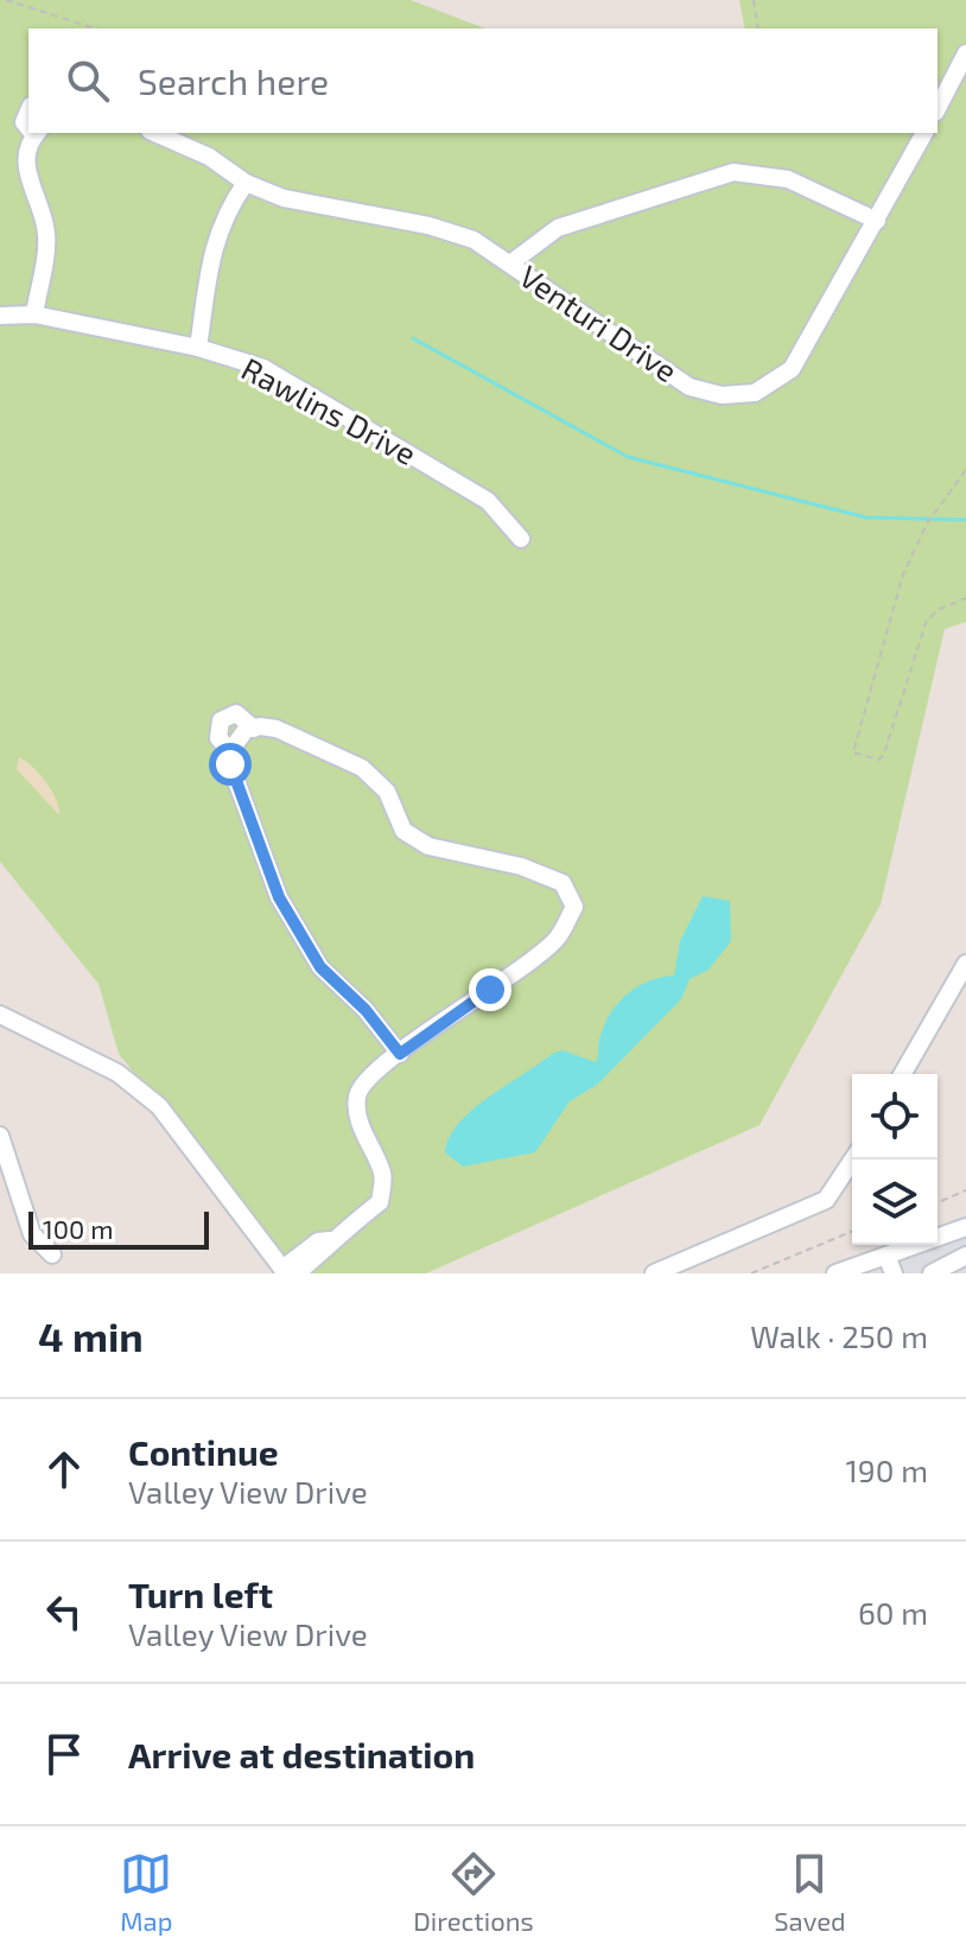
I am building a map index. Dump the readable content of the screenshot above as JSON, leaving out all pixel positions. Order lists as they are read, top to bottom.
{
  "streets": {
    "street": ["Venturi Drive", "Rawlins Drive"]
  },
  "scale_bar": "100 m",
  "page": {
    "search": "Search here",
    "scale": "100 m",
    "heading": ["4 min", "Walk · 250 m"],
    "list": [
      ["Continue", "Valley View Drive", "190 m"],
      ["Turn left", "Valley View Drive", "60 m"],
      "Arrive at destination"
    ],
    "nav": ["Map", "Directions", "Saved"]
  }
}
